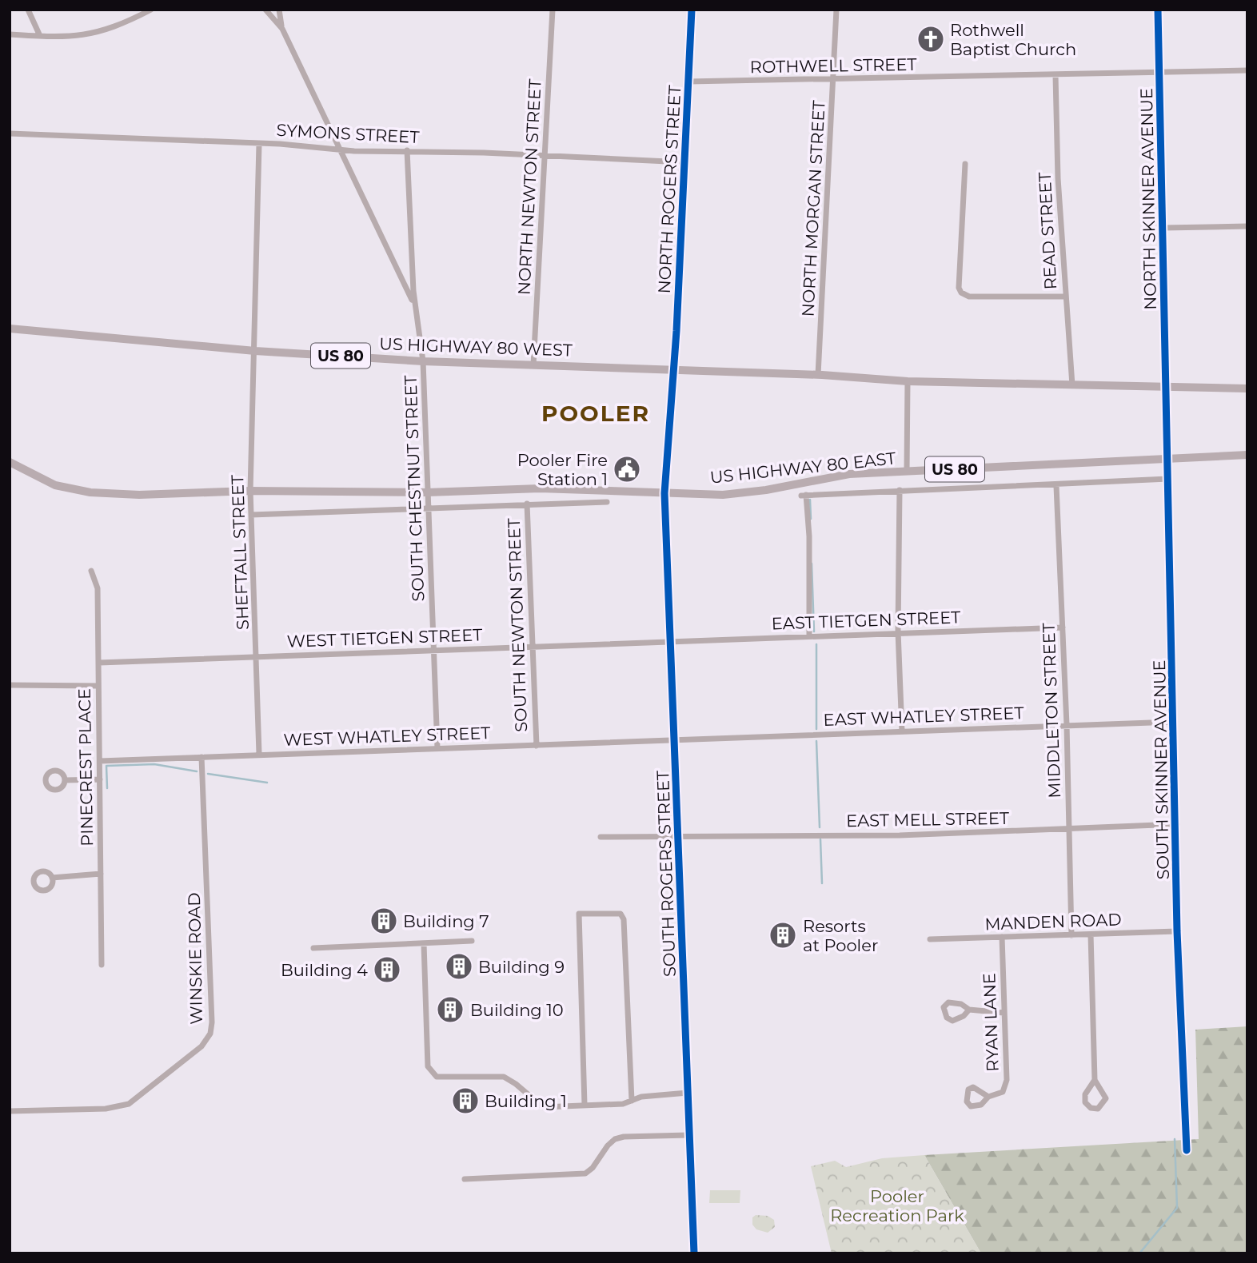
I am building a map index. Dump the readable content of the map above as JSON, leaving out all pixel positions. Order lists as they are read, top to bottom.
{
  "streets": {
    "main road": ["US HIGHWAY 80 WEST", "US 80", "US HIGHWAY 80 EAST"],
    "street": [
      "ROTHWELL STREET",
      "SYMONS STREET",
      "NORTH NEWTON STREET",
      "NORTH ROGERS STREET",
      "NORTH SKINNER AVENUE",
      "NORTH MORGAN STREET",
      "READ STREET",
      "SOUTH CHESTNUT STREET",
      "SHEFTALL STREET",
      "EAST TIETGEN STREET",
      "SOUTH NEWTON STREET",
      "WEST TIETGEN STREET",
      "MIDDLETON STREET",
      "EAST WHATLEY STREET",
      "WEST WHATLEY STREET",
      "PINECREST PLACE",
      "SOUTH SKINNER AVENUE",
      "EAST MELL STREET",
      "SOUTH ROGERS STREET",
      "MANDEN ROAD",
      "WINSKIE ROAD",
      "RYAN LANE"
    ]
  },
  "crossings": [
    ["ROTHWELL STREET", "NORTH ROGERS STREET"],
    ["ROTHWELL STREET", "NORTH SKINNER AVENUE"],
    ["ROTHWELL STREET", "NORTH MORGAN STREET"],
    ["ROTHWELL STREET", "READ STREET"],
    ["SYMONS STREET", "NORTH NEWTON STREET"],
    ["SYMONS STREET", "NORTH ROGERS STREET"],
    ["SYMONS STREET", "SOUTH CHESTNUT STREET"],
    ["SYMONS STREET", "SHEFTALL STREET"],
    ["NORTH NEWTON STREET", "US HIGHWAY 80 WEST"],
    ["NORTH ROGERS STREET", "US HIGHWAY 80 WEST"],
    ["NORTH ROGERS STREET", "US 80"],
    ["NORTH ROGERS STREET", "SOUTH ROGERS STREET"],
    ["NORTH SKINNER AVENUE", "US 80"],
    ["NORTH SKINNER AVENUE", "SOUTH SKINNER AVENUE"],
    ["NORTH MORGAN STREET", "US 80"],
    ["READ STREET", "US 80"],
    ["US HIGHWAY 80 WEST", "US 80"],
    ["US HIGHWAY 80 WEST", "SOUTH CHESTNUT STREET"],
    ["US HIGHWAY 80 WEST", "SHEFTALL STREET"],
    ["US HIGHWAY 80 WEST", "SOUTH ROGERS STREET"],
    ["US 80", "US HIGHWAY 80 EAST"],
    ["US 80", "SOUTH CHESTNUT STREET"],
    ["US 80", "SHEFTALL STREET"],
    ["US 80", "SOUTH SKINNER AVENUE"],
    ["US 80", "SOUTH ROGERS STREET"],
    ["US HIGHWAY 80 EAST", "SOUTH SKINNER AVENUE"],
    ["US HIGHWAY 80 EAST", "SOUTH ROGERS STREET"],
    ["SOUTH CHESTNUT STREET", "WEST TIETGEN STREET"],
    ["SOUTH CHESTNUT STREET", "WEST WHATLEY STREET"],
    ["SHEFTALL STREET", "WEST TIETGEN STREET"],
    ["SHEFTALL STREET", "WEST WHATLEY STREET"],
    ["EAST TIETGEN STREET", "WEST TIETGEN STREET"],
    ["EAST TIETGEN STREET", "MIDDLETON STREET"],
    ["EAST TIETGEN STREET", "SOUTH ROGERS STREET"],
    ["SOUTH NEWTON STREET", "WEST TIETGEN STREET"],
    ["SOUTH NEWTON STREET", "WEST WHATLEY STREET"],
    ["WEST TIETGEN STREET", "PINECREST PLACE"],
    ["WEST TIETGEN STREET", "SOUTH ROGERS STREET"],
    ["MIDDLETON STREET", "EAST WHATLEY STREET"],
    ["MIDDLETON STREET", "EAST MELL STREET"],
    ["MIDDLETON STREET", "MANDEN ROAD"],
    ["EAST WHATLEY STREET", "WEST WHATLEY STREET"],
    ["EAST WHATLEY STREET", "SOUTH SKINNER AVENUE"],
    ["EAST WHATLEY STREET", "SOUTH ROGERS STREET"],
    ["WEST WHATLEY STREET", "PINECREST PLACE"],
    ["WEST WHATLEY STREET", "SOUTH ROGERS STREET"],
    ["WEST WHATLEY STREET", "WINSKIE ROAD"],
    ["SOUTH SKINNER AVENUE", "EAST MELL STREET"],
    ["SOUTH SKINNER AVENUE", "MANDEN ROAD"],
    ["EAST MELL STREET", "SOUTH ROGERS STREET"],
    ["MANDEN ROAD", "RYAN LANE"]
  ],
  "districts": ["POOLER"],
  "parks": ["Pooler Recreation Park"],
  "places": {
    "church": ["Rothwell Baptist Church"],
    "public building": ["Pooler Fire Station 1"],
    "building": [
      "Building 7",
      "Resorts at Pooler",
      "Building 9",
      "Building 4",
      "Building 10",
      "Building 1"
    ]
  }
}
